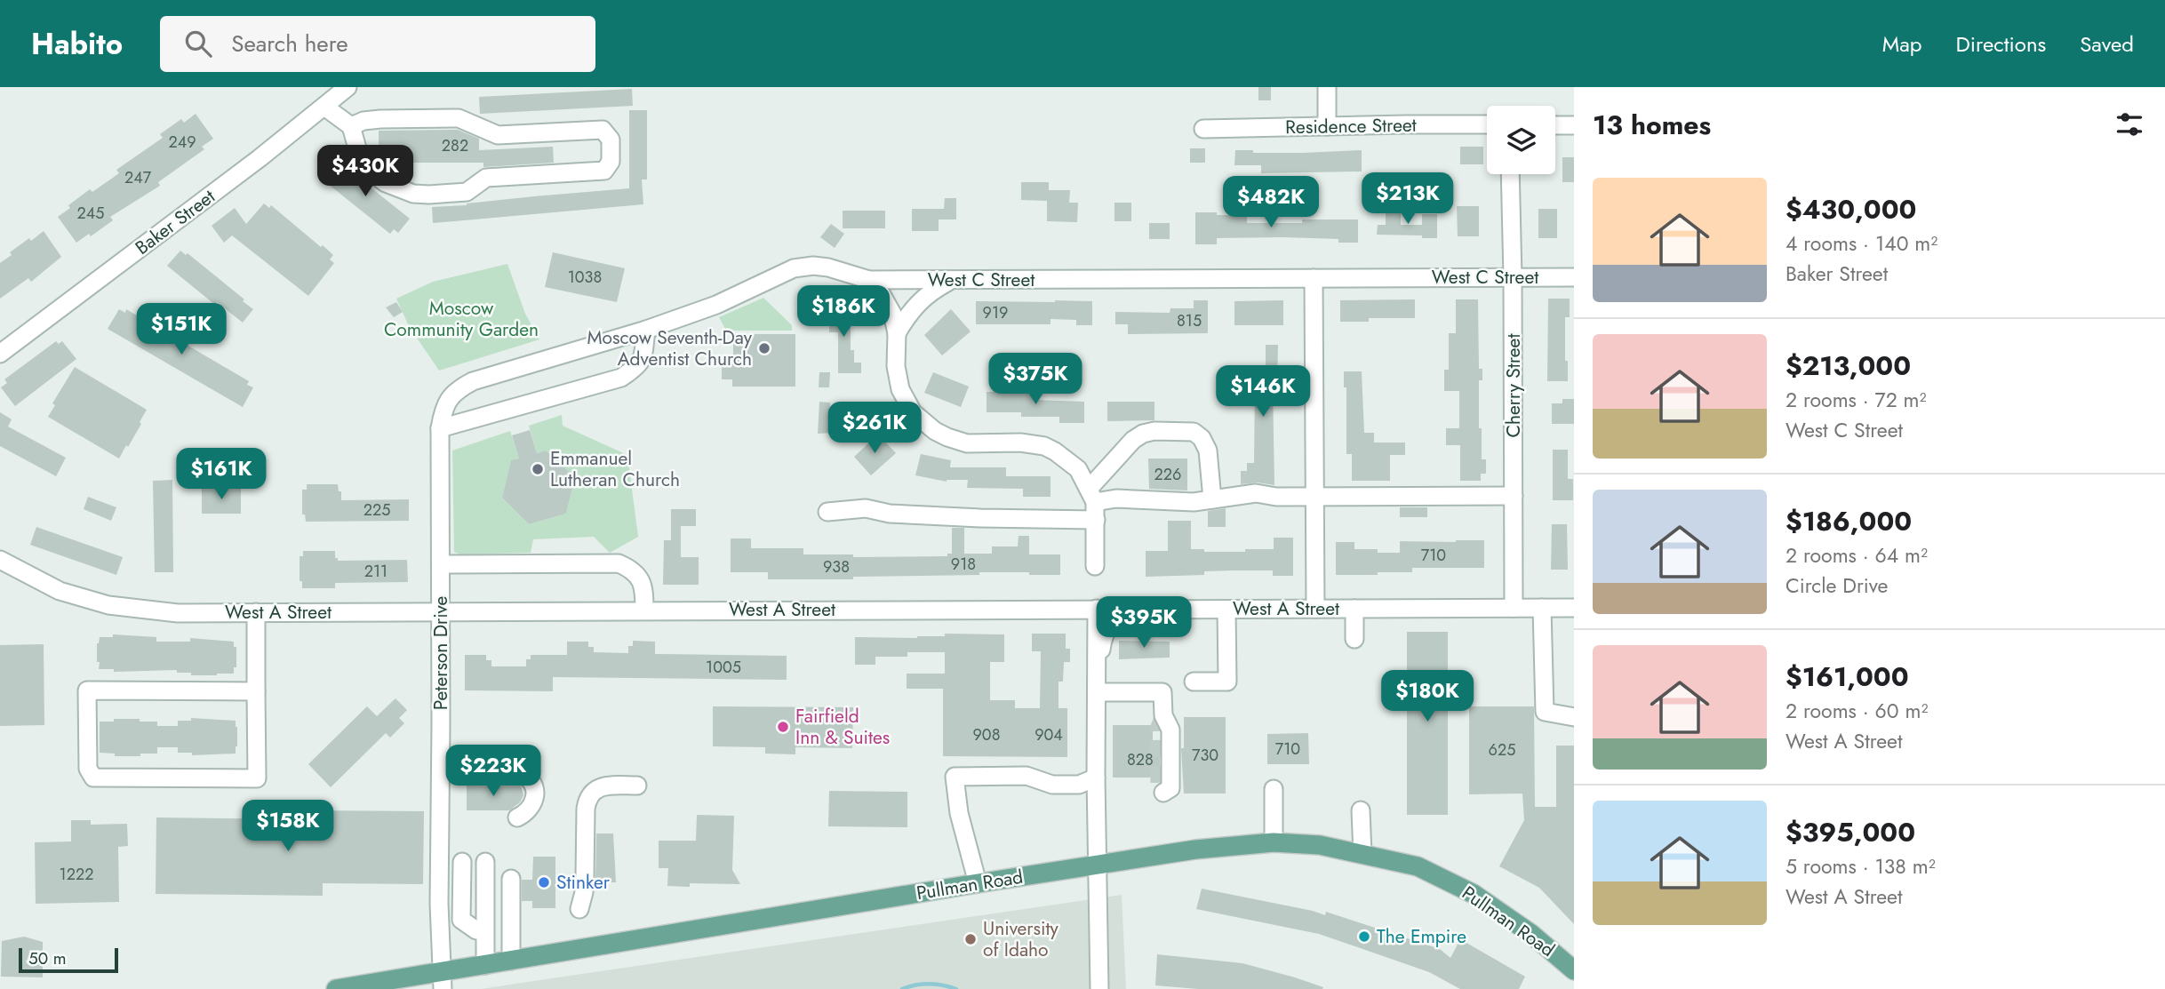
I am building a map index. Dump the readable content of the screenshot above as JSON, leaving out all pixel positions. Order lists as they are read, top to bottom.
{
  "streets": {
    "main road": ["Pullman Road"],
    "street": [
      "Residence Street",
      "Baker Street",
      "West C Street",
      "Cherry Street",
      "West A Street",
      "Peterson Drive"
    ]
  },
  "crossings": [
    ["West C Street", "Cherry Street"],
    ["West C Street", "Peterson Drive"],
    ["Cherry Street", "West A Street"],
    ["West A Street", "Peterson Drive"],
    ["Peterson Drive", "Pullman Road"]
  ],
  "parks": ["Moscow Community Garden"],
  "places": [
    "Moscow Seventh-Day Adventist Church",
    "Emmanuel Lutheran Church",
    "Fairfield Inn & Suites",
    "Stinker",
    "The Empire",
    "University of Idaho"
  ],
  "house_numbers": [
    "249",
    "282",
    "247",
    "245",
    "1038",
    "919",
    "815",
    "226",
    "225",
    "710",
    "918",
    "938",
    "211",
    "1005",
    "908",
    "904",
    "710",
    "625",
    "730",
    "828",
    "1222"
  ],
  "scale_bar": "50 m",
  "page": {
    "header": "Habito",
    "search": "Search here",
    "nav": ["Map", "Directions", "Saved"],
    "heading": "13 homes",
    "price": [
      "$430K",
      "$213K",
      "$482K",
      "$186K",
      "$151K",
      "$375K",
      "$146K",
      "$261K",
      "$161K",
      "$395K",
      "$180K",
      "$223K",
      "$158K"
    ],
    "list": [
      {
        "name": "$430,000",
        "note": "4 rooms · 140 m² · Baker Street"
      },
      {
        "name": "$213,000",
        "note": "2 rooms · 72 m² · West C Street"
      },
      {
        "name": "$186,000",
        "note": "2 rooms · 64 m² · Circle Drive"
      },
      {
        "name": "$161,000",
        "note": "2 rooms · 60 m² · West A Street"
      },
      {
        "name": "$395,000",
        "note": "5 rooms · 138 m² · West A Street"
      }
    ],
    "scale": "50 m"
  }
}
